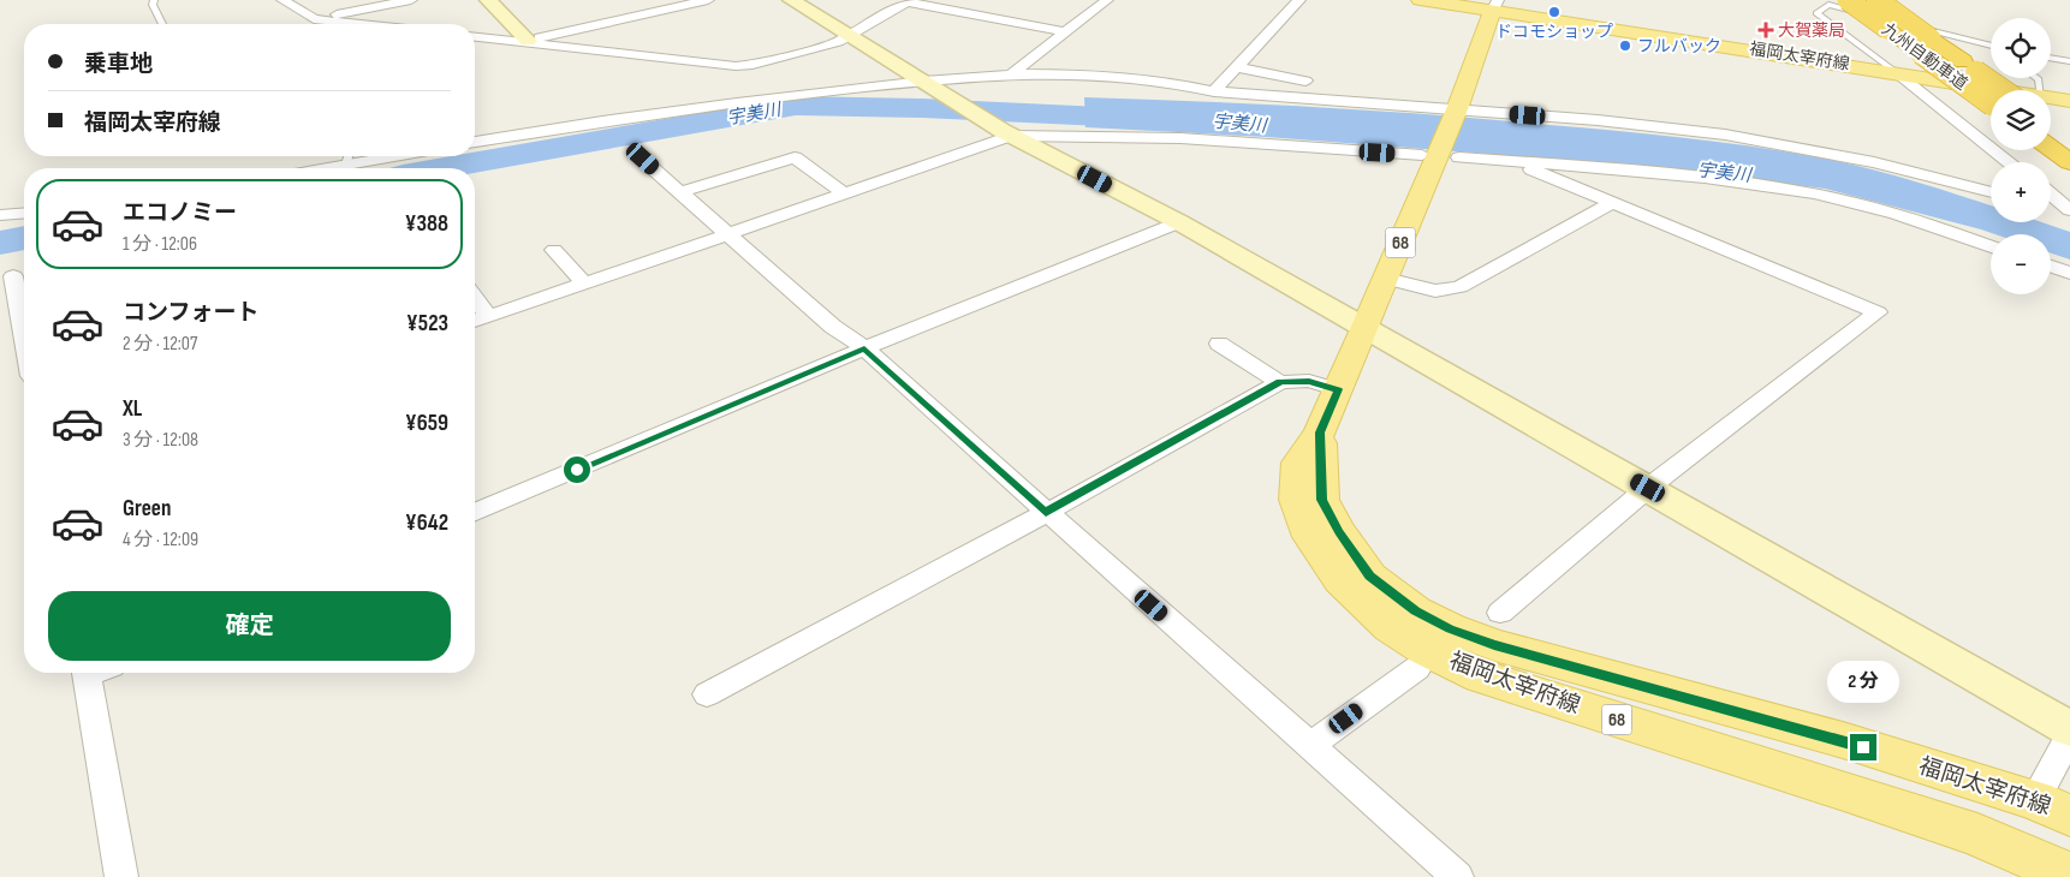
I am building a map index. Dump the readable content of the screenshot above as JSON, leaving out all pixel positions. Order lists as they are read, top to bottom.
{
  "streets": {
    "highway": ["九州自動車道"],
    "main road": ["福岡太宰府線", "68"]
  },
  "water": ["宇美川"],
  "places": {
    "other": ["ドコモショップ", "フルバック"],
    "health": ["大賀薬局"]
  },
  "page": {
    "map_buttons": ["+", "−"],
    "banner": ["乗車地", "福岡太宰府線"],
    "list": [
      {
        "name": "エコノミー",
        "note": "1 分 · 12:06",
        "value": "¥388"
      },
      {
        "name": "コンフォート",
        "note": "2 分 · 12:07",
        "value": "¥523"
      },
      {
        "name": "XL",
        "note": "3 分 · 12:08",
        "value": "¥659"
      },
      {
        "name": "Green",
        "note": "4 分 · 12:09",
        "value": "¥642"
      }
    ],
    "buttons": "確定",
    "bubble": "2 分"
  }
}
